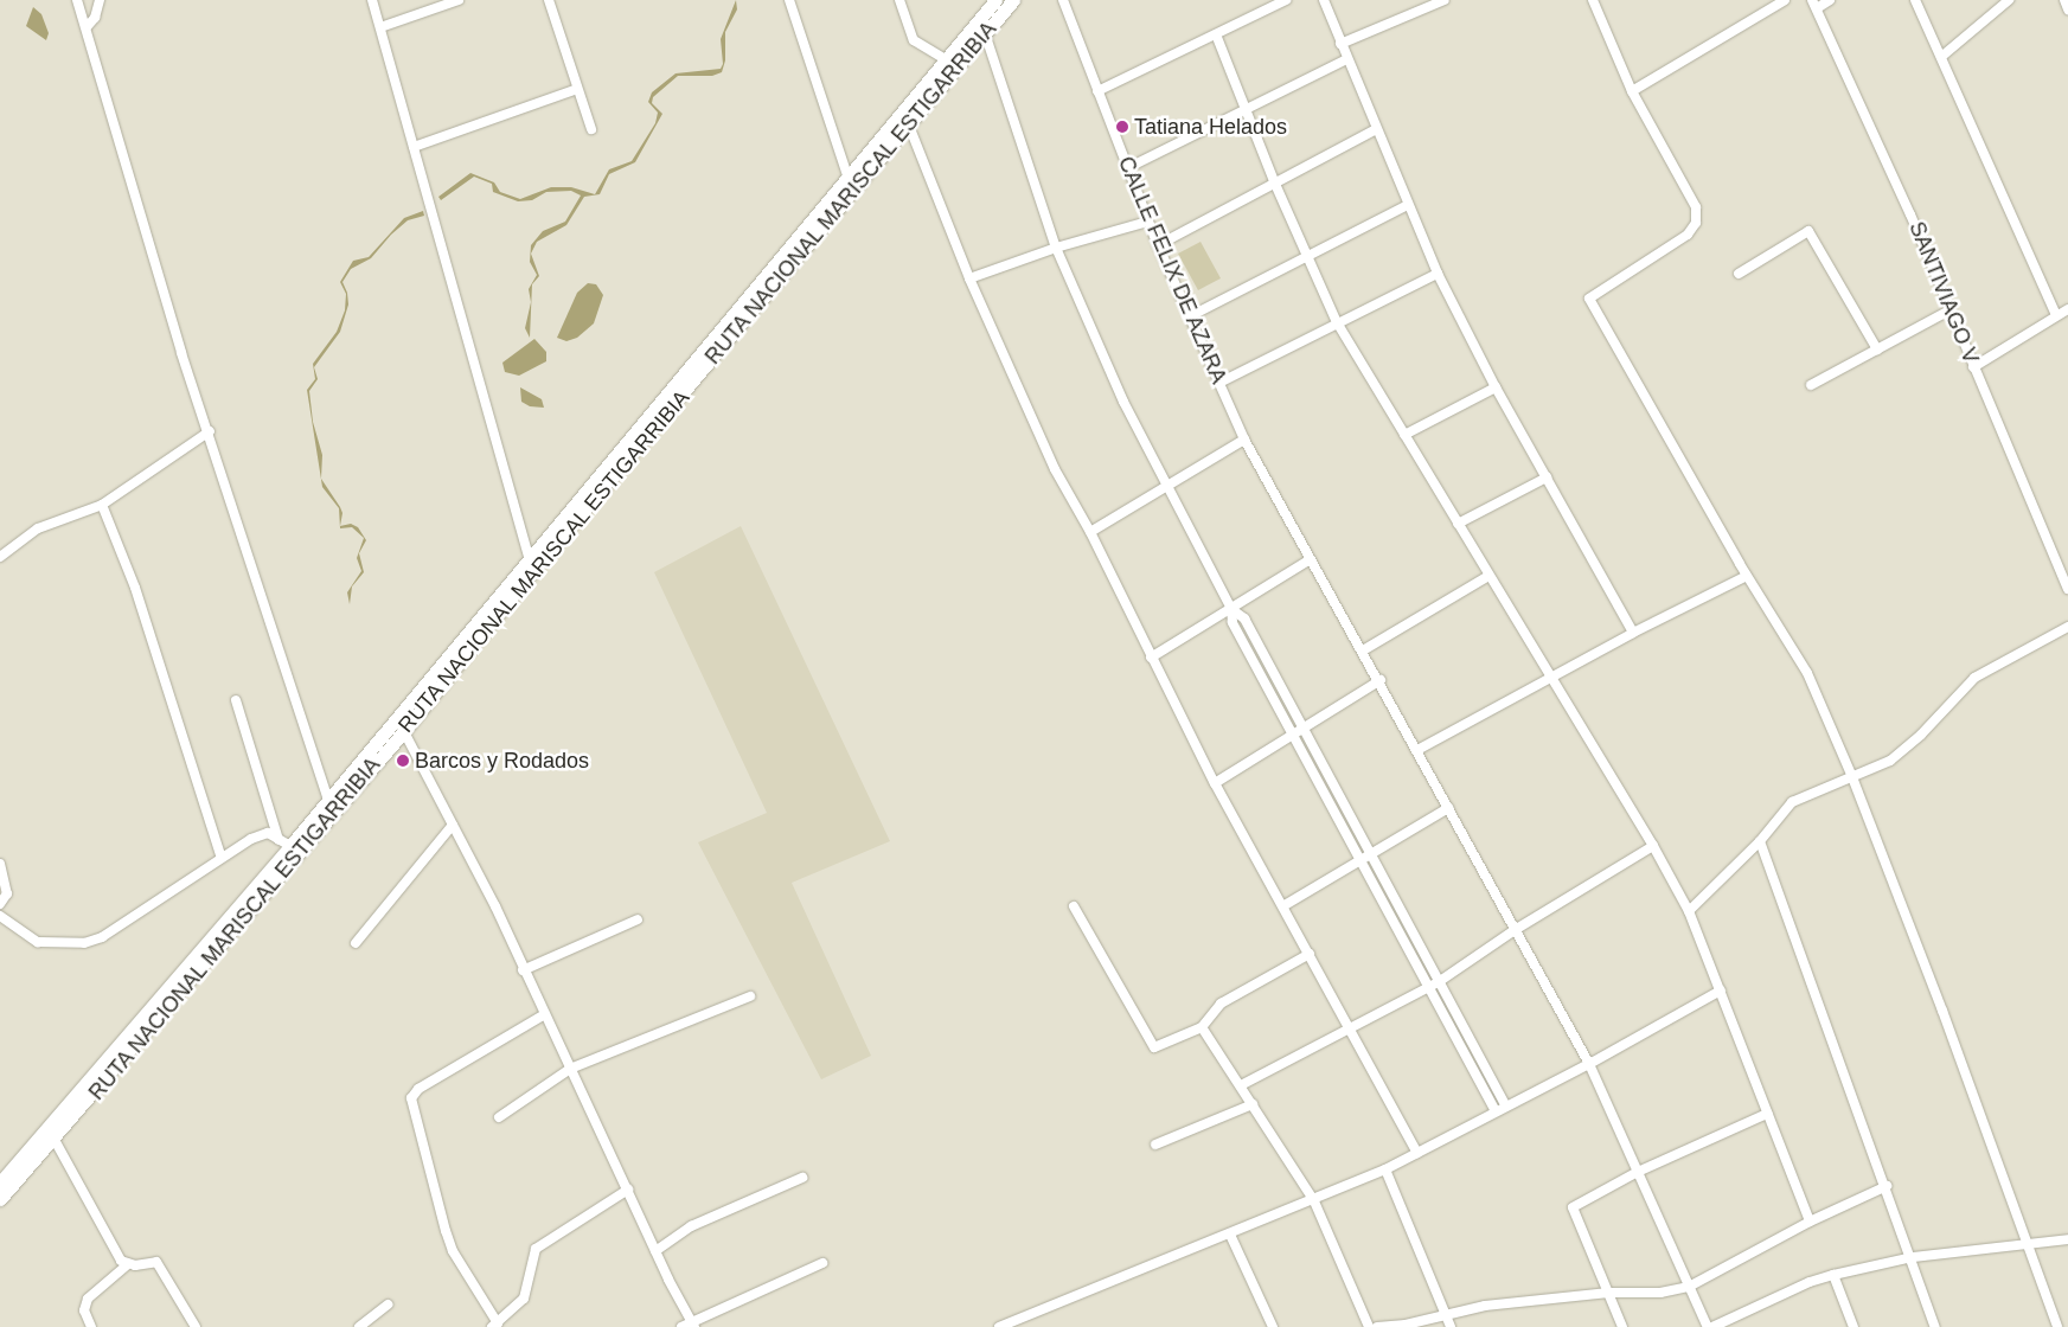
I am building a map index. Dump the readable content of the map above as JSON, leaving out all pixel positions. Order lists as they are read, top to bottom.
{
  "streets": {
    "highway": ["RUTA NACIONAL MARISCAL ESTIGARRIBIA"],
    "street": ["CALLE FELIX DE AZARA", "SANTIVIAGO V"]
  },
  "places": ["Tatiana Helados", "Barcos y Rodados"]
}
